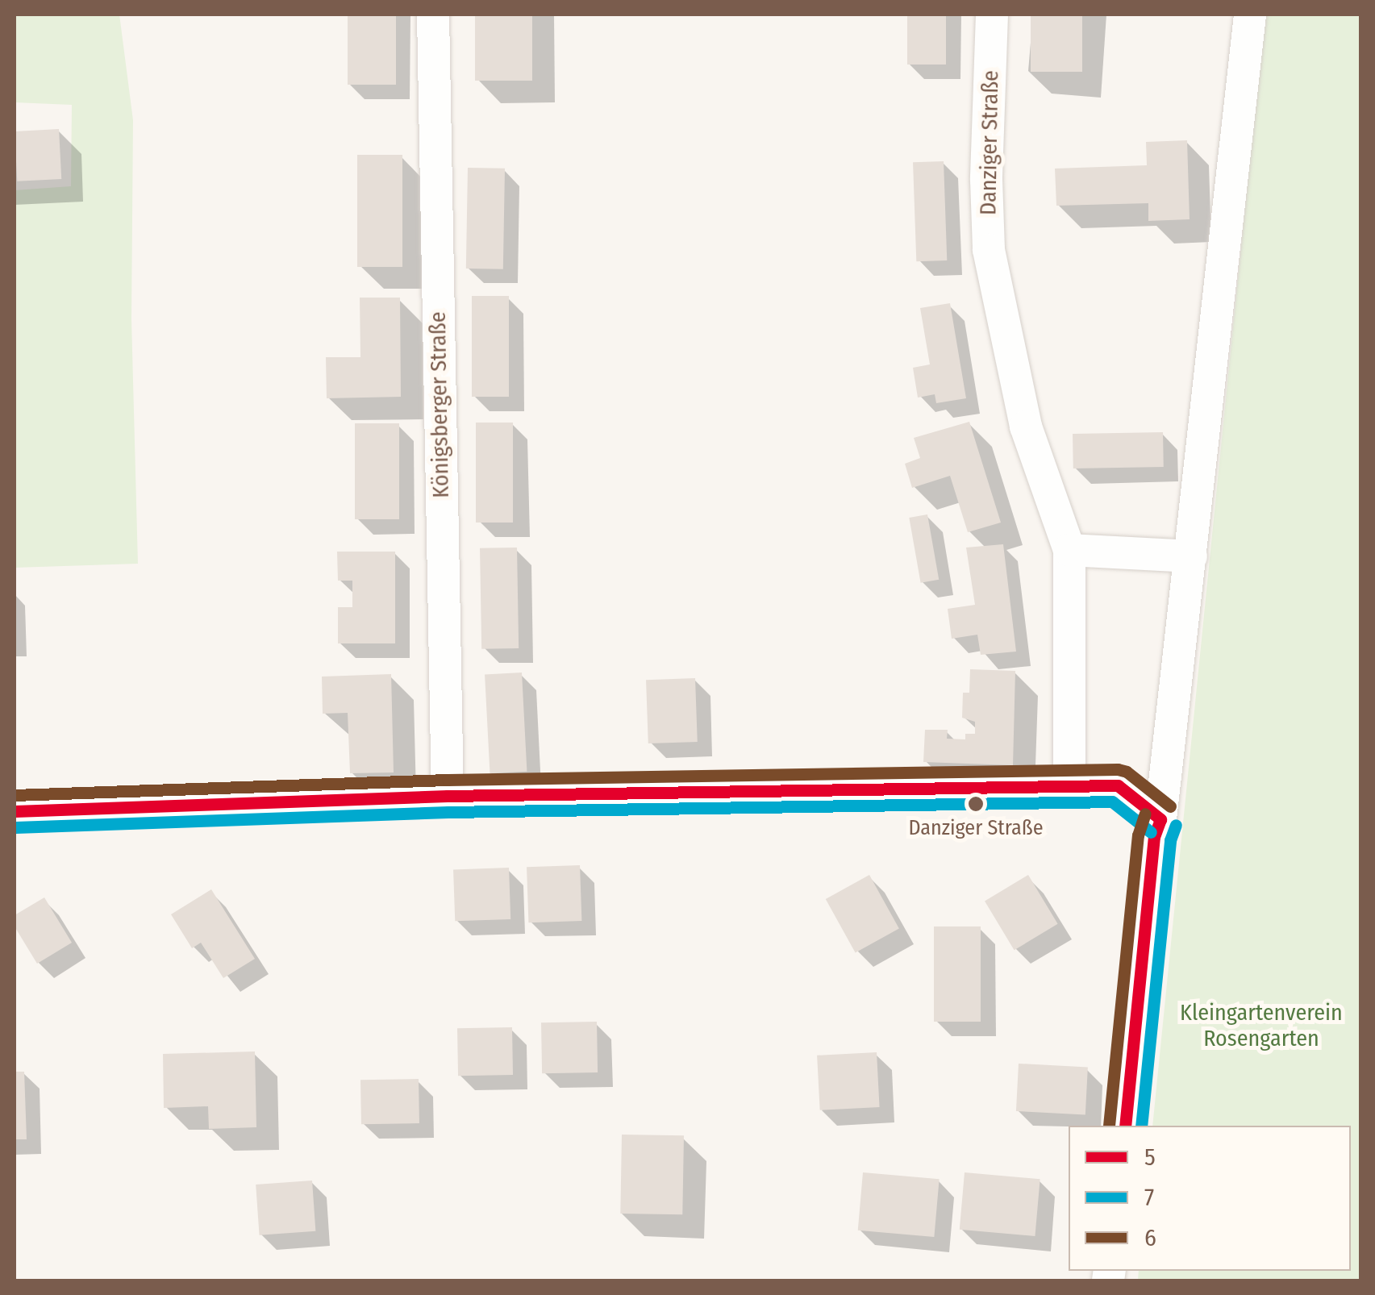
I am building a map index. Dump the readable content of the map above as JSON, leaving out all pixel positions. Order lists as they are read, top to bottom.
{
  "streets": {
    "street": ["Danziger Straße", "Königsberger Straße"]
  },
  "parks": ["Kleingartenverein Rosengarten"],
  "places": ["Danziger Straße"],
  "lines": ["transit line 6", "transit line 5", "transit line 7"],
  "legend": ["5", "7", "6"]
}
